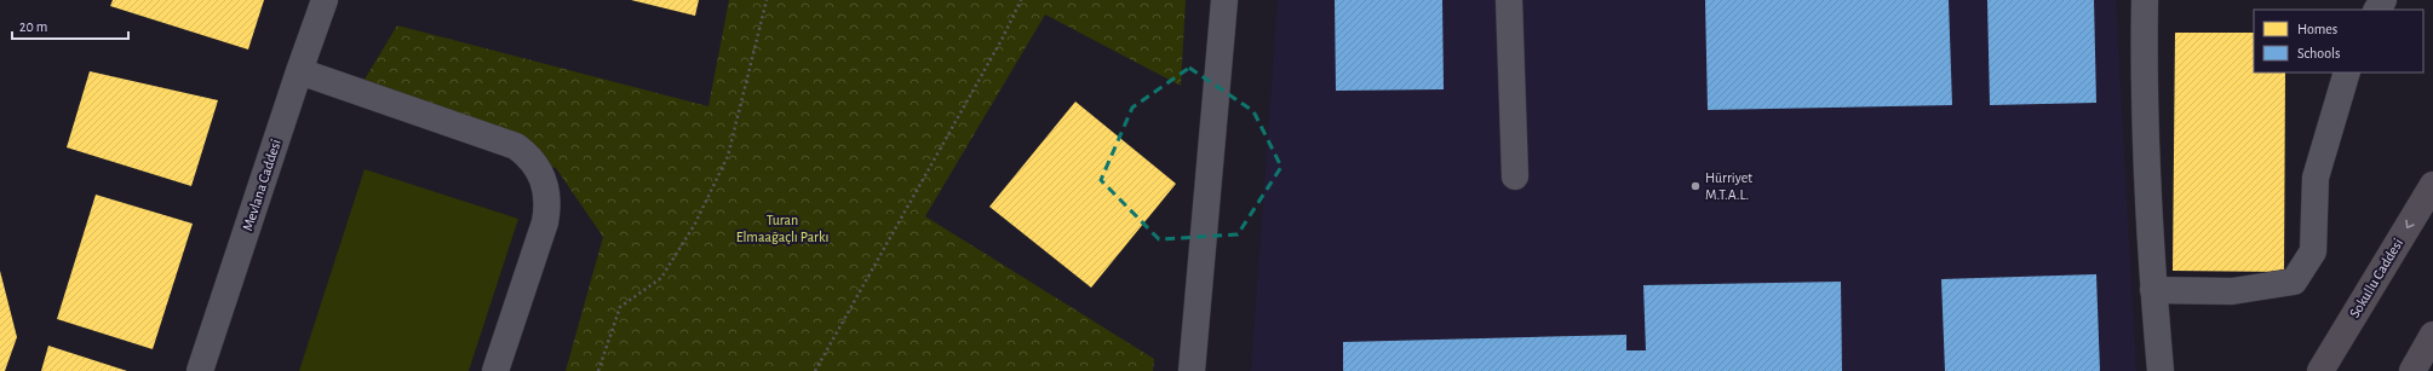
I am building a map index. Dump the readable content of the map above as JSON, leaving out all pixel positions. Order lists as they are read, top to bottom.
{
  "streets": {
    "main road": ["Sokullu Caddesi"],
    "street": ["Mevlana Caddesi"]
  },
  "one_way": ["Sokullu Caddesi"],
  "parks": ["Turan Elmaağaçlı Parkı"],
  "places": ["Hürriyet M.T.A.L."],
  "legend": ["Homes", "Schools"],
  "scale_bar": "20 m"
}
